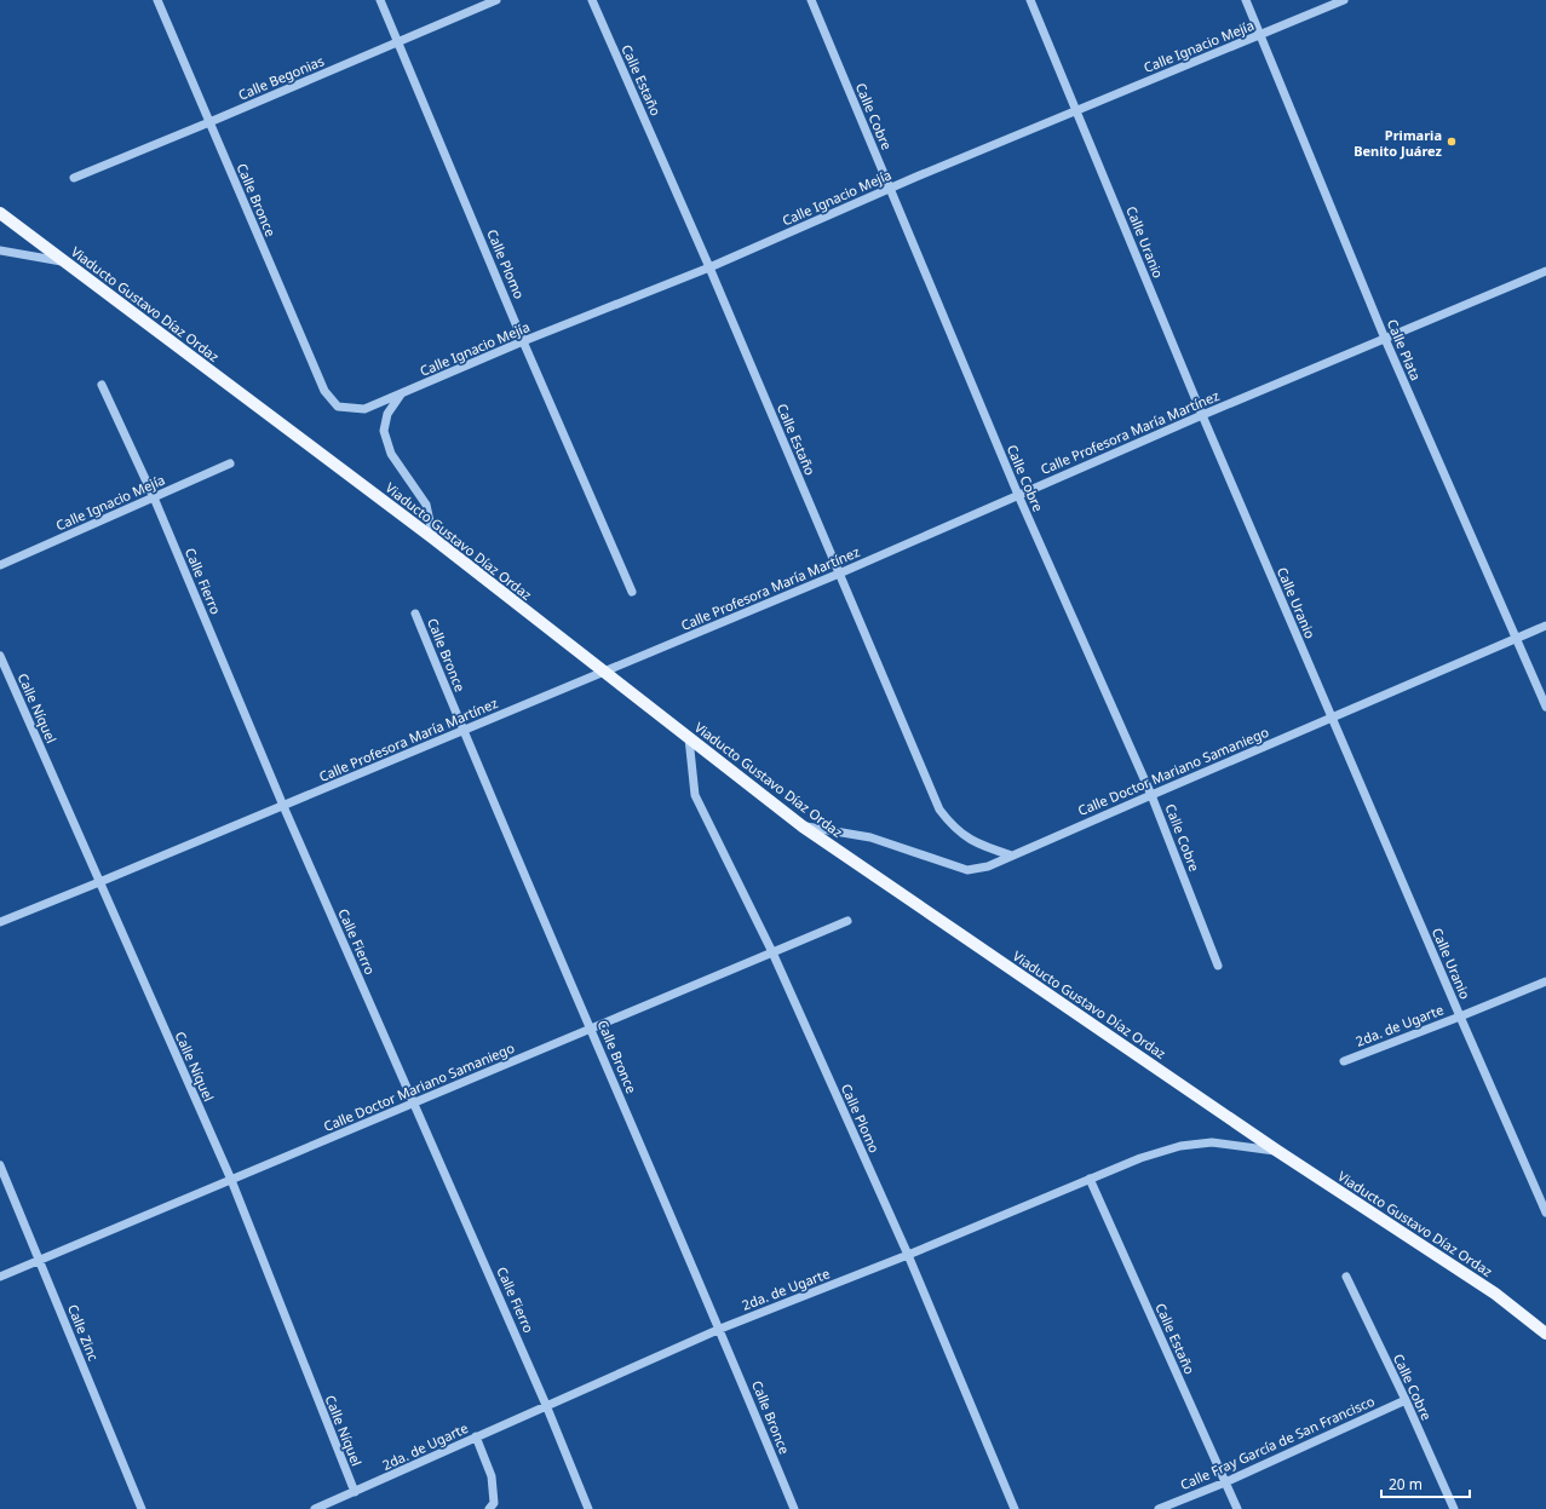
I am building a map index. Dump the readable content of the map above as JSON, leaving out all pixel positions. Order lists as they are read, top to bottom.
{
  "streets": {
    "main road": ["Viaducto Gustavo Díaz Ordaz"],
    "street": [
      "Calle Ignacio Mejía",
      "Calle Begonias",
      "Calle Estaño",
      "Calle Cobre",
      "Calle Bronce",
      "Calle Uranio",
      "Calle Plomo",
      "Calle Plata",
      "Calle Profesora María Martínez",
      "Calle Fierro",
      "Calle Níquel",
      "Calle Doctor Mariano Samaniego",
      "2da. de Ugarte",
      "Calle Zinc",
      "Calle Fray García de San Francisco"
    ]
  },
  "crossings": [
    ["Calle Ignacio Mejía", "Calle Estaño"],
    ["Calle Ignacio Mejía", "Calle Cobre"],
    ["Calle Ignacio Mejía", "Calle Bronce"],
    ["Calle Ignacio Mejía", "Calle Uranio"],
    ["Calle Ignacio Mejía", "Calle Plomo"],
    ["Calle Ignacio Mejía", "Calle Plata"],
    ["Calle Ignacio Mejía", "Calle Fierro"],
    ["Calle Begonias", "Calle Bronce"],
    ["Calle Begonias", "Calle Plomo"],
    ["Calle Estaño", "Calle Profesora María Martínez"],
    ["Calle Estaño", "Calle Doctor Mariano Samaniego"],
    ["Calle Estaño", "2da. de Ugarte"],
    ["Calle Estaño", "Calle Fray García de San Francisco"],
    ["Calle Cobre", "Calle Profesora María Martínez"],
    ["Calle Cobre", "Calle Doctor Mariano Samaniego"],
    ["Calle Cobre", "Calle Fray García de San Francisco"],
    ["Calle Bronce", "Calle Profesora María Martínez"],
    ["Calle Bronce", "Calle Doctor Mariano Samaniego"],
    ["Calle Bronce", "2da. de Ugarte"],
    ["Calle Uranio", "Calle Profesora María Martínez"],
    ["Calle Uranio", "Calle Doctor Mariano Samaniego"],
    ["Calle Uranio", "2da. de Ugarte"],
    ["Calle Plomo", "Viaducto Gustavo Díaz Ordaz"],
    ["Calle Plomo", "Calle Doctor Mariano Samaniego"],
    ["Calle Plomo", "2da. de Ugarte"],
    ["Viaducto Gustavo Díaz Ordaz", "Calle Doctor Mariano Samaniego"],
    ["Viaducto Gustavo Díaz Ordaz", "2da. de Ugarte"],
    ["Calle Plata", "Calle Profesora María Martínez"],
    ["Calle Plata", "Calle Doctor Mariano Samaniego"],
    ["Calle Profesora María Martínez", "Calle Fierro"],
    ["Calle Profesora María Martínez", "Calle Níquel"],
    ["Calle Fierro", "Calle Doctor Mariano Samaniego"],
    ["Calle Fierro", "2da. de Ugarte"],
    ["Calle Níquel", "Calle Doctor Mariano Samaniego"],
    ["Calle Níquel", "2da. de Ugarte"],
    ["Calle Doctor Mariano Samaniego", "Calle Zinc"]
  ],
  "places": ["Primaria Benito Juárez"],
  "scale_bar": "20 m"
}
